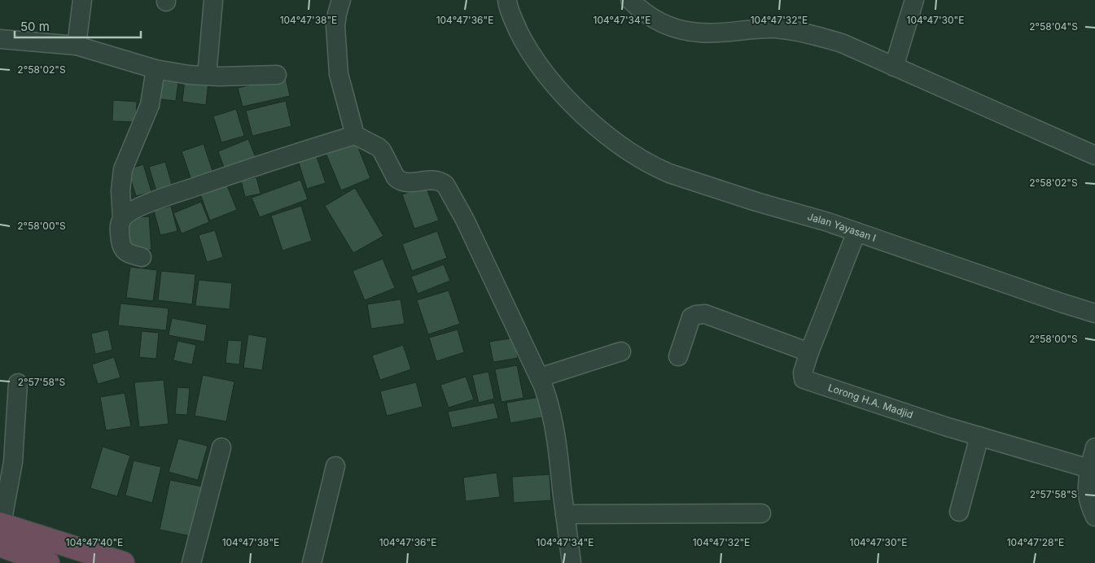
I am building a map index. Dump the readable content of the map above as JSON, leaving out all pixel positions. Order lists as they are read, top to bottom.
{
  "streets": {
    "street": ["Jalan Yayasan I", "Lorong H.A. Madjid"]
  },
  "crossings": [
    ["Jalan Yayasan I", "Lorong H.A. Madjid"]
  ],
  "scale_bar": "50 m",
  "coordinates": [
    "104°47'38\"E",
    "104°47'36\"E",
    "104°47'34\"E",
    "104°47'32\"E",
    "104°47'30\"E",
    "2°58'04\"S",
    "2°58'02\"S",
    "2°58'00\"S",
    "2°57'58\"S",
    "104°47'40\"E",
    "104°47'28\"E"
  ]
}
